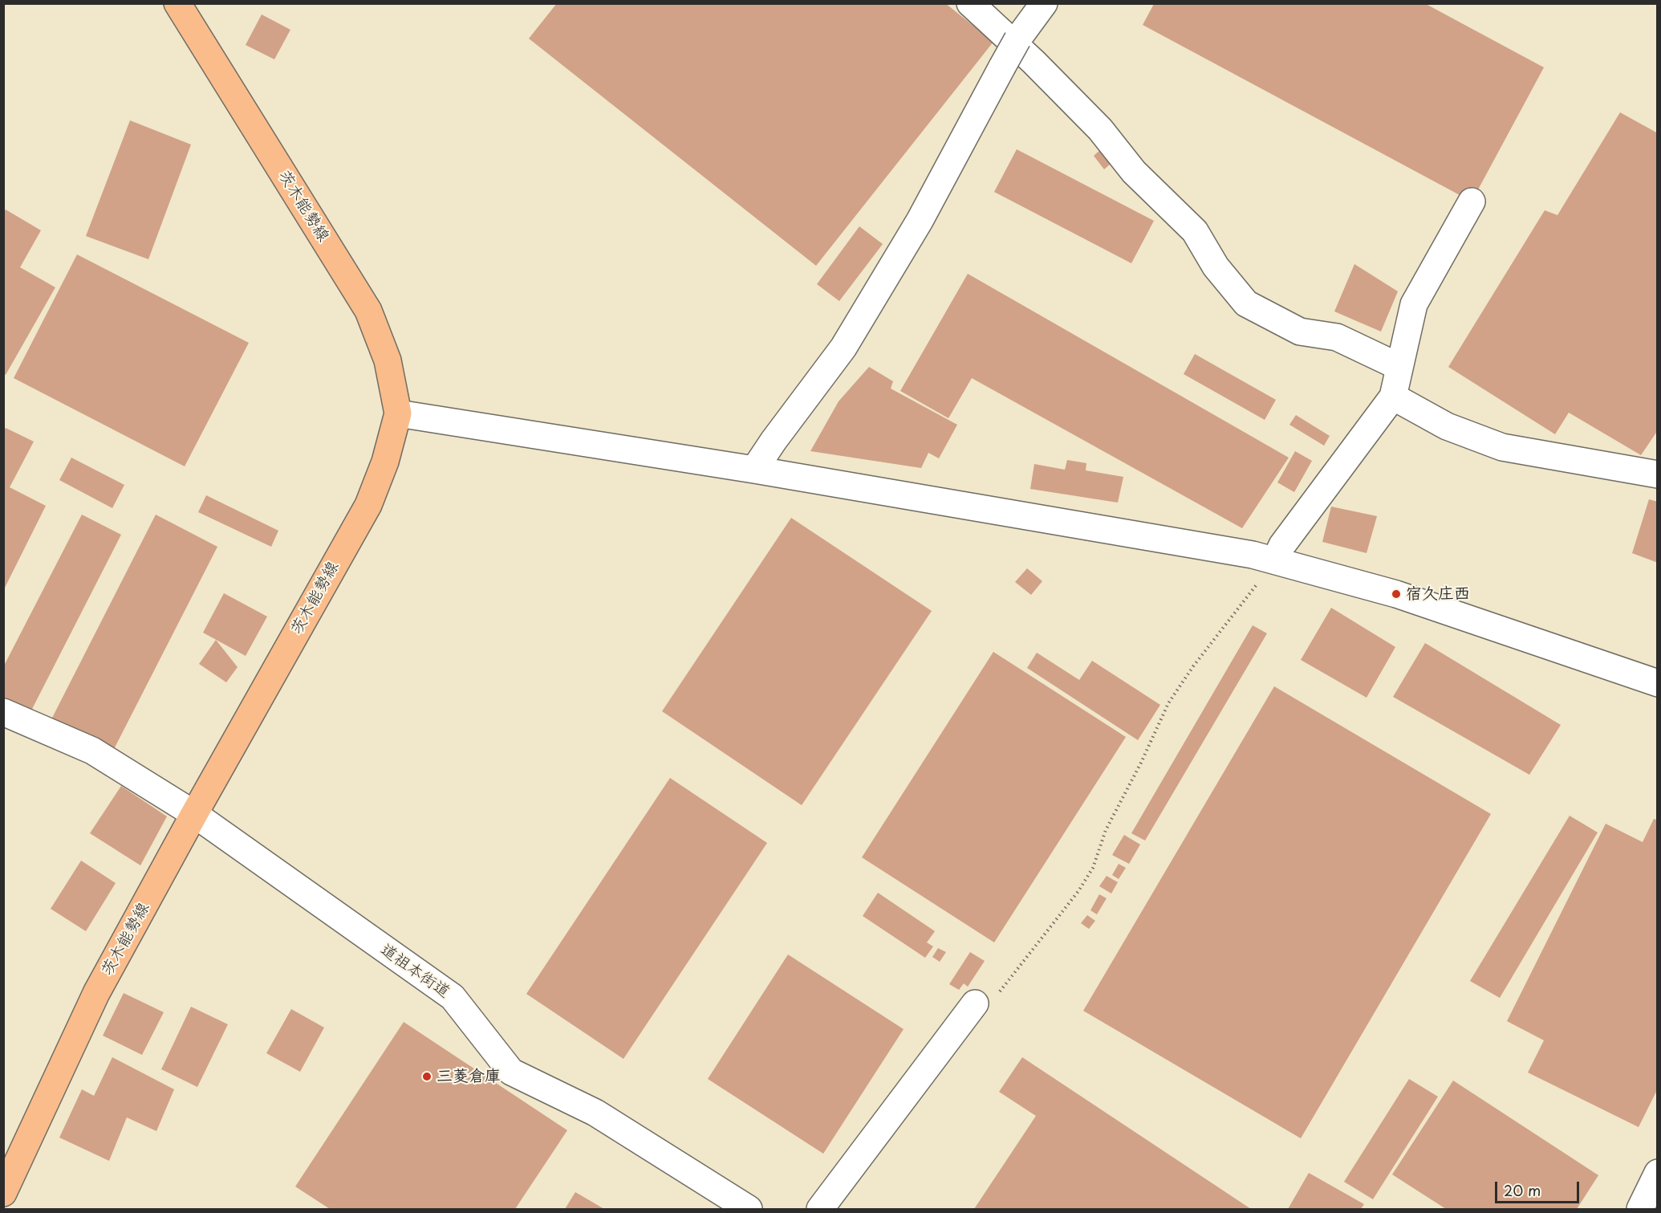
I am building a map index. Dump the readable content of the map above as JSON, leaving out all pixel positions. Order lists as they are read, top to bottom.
{
  "streets": {
    "main road": ["茨木能勢線"],
    "street": ["道祖本街道"]
  },
  "crossings": [
    ["茨木能勢線", "道祖本街道"]
  ],
  "places": ["宿久庄西", "三菱倉庫"],
  "scale_bar": "20 m"
}
